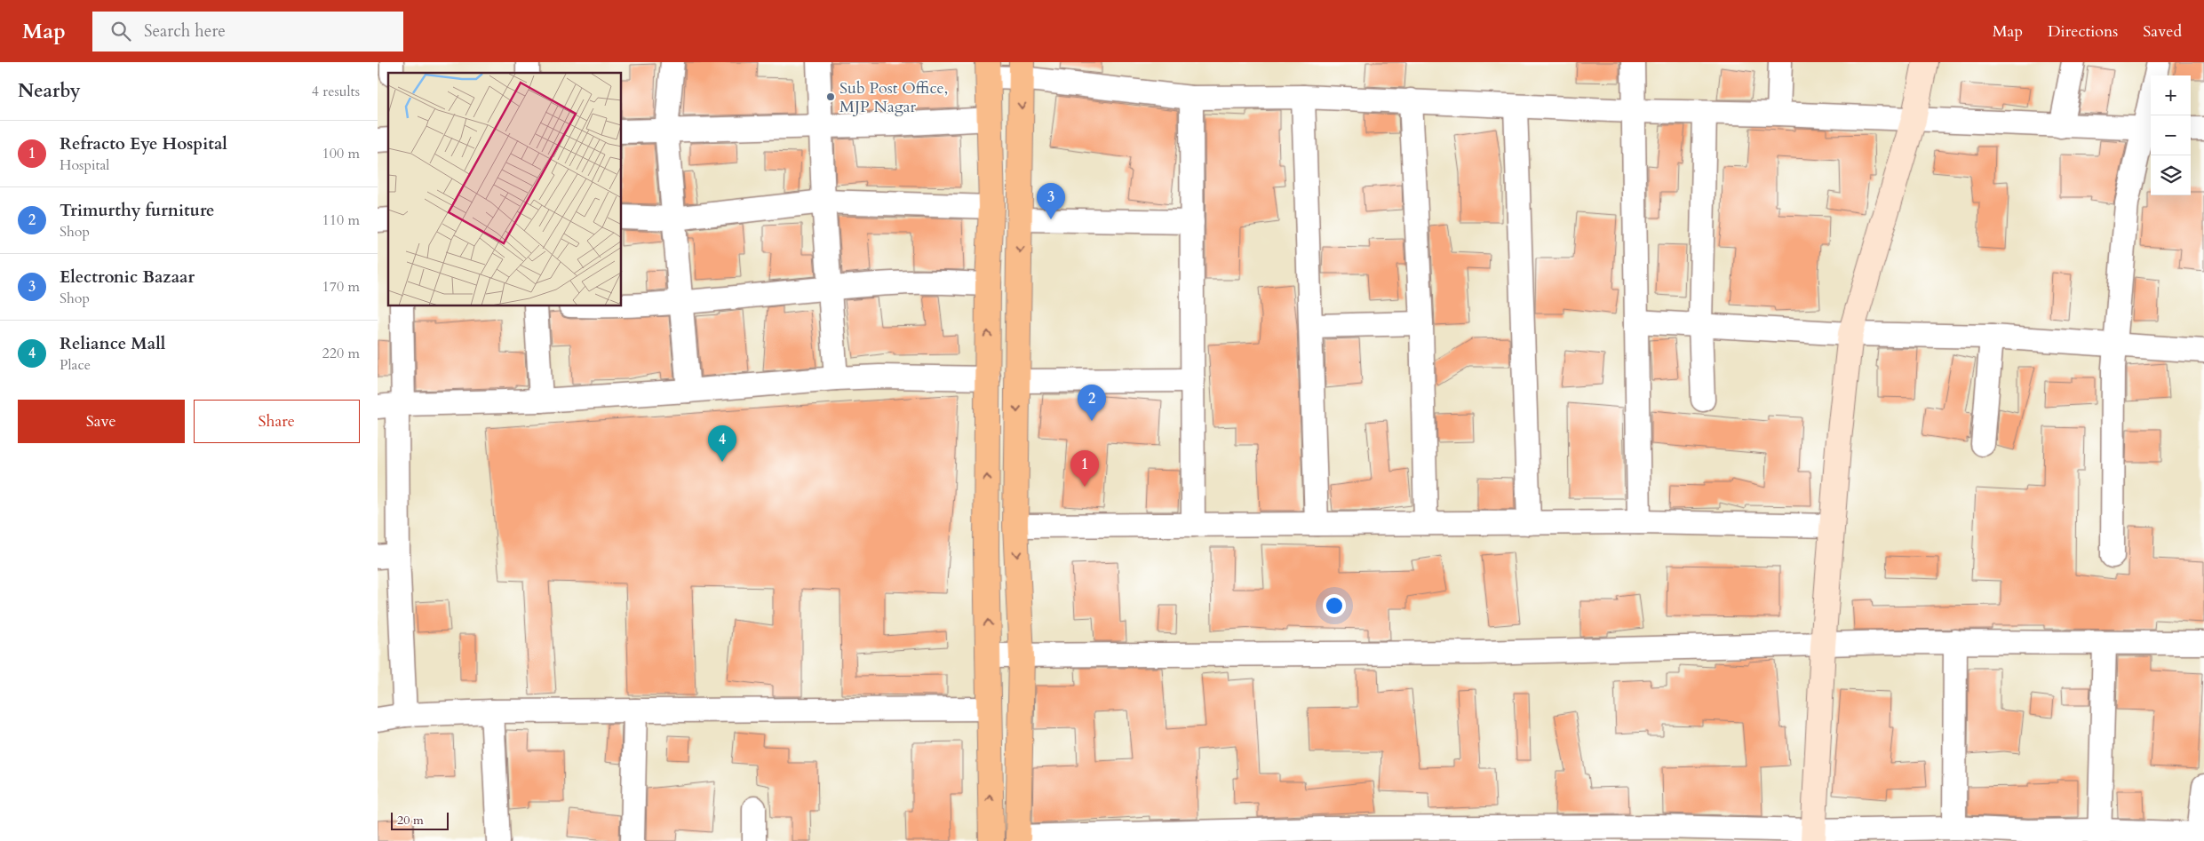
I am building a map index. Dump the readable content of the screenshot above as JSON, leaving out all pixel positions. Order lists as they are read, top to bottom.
{
  "places": ["Sub Post Office, MJP Nagar"],
  "scale_bar": "20 m",
  "page": {
    "header": "Map",
    "search": "Search here",
    "nav": ["Map", "Directions", "Saved"],
    "heading": ["Nearby", "4 results"],
    "map_buttons": ["+", "−"],
    "list": [
      {
        "mark": "1",
        "name": "Refracto Eye Hospital",
        "note": "Hospital",
        "value": "100 m"
      },
      {
        "mark": "2",
        "name": "Trimurthy furniture",
        "note": "Shop",
        "value": "110 m"
      },
      {
        "mark": "3",
        "name": "Electronic Bazaar",
        "note": "Shop",
        "value": "170 m"
      },
      {
        "mark": "4",
        "name": "Reliance Mall",
        "note": "Place",
        "value": "220 m"
      }
    ],
    "pins": [
      "3",
      "2",
      "4",
      "1"
    ],
    "buttons": ["Save", "Share"],
    "scale": "20 m"
  }
}
